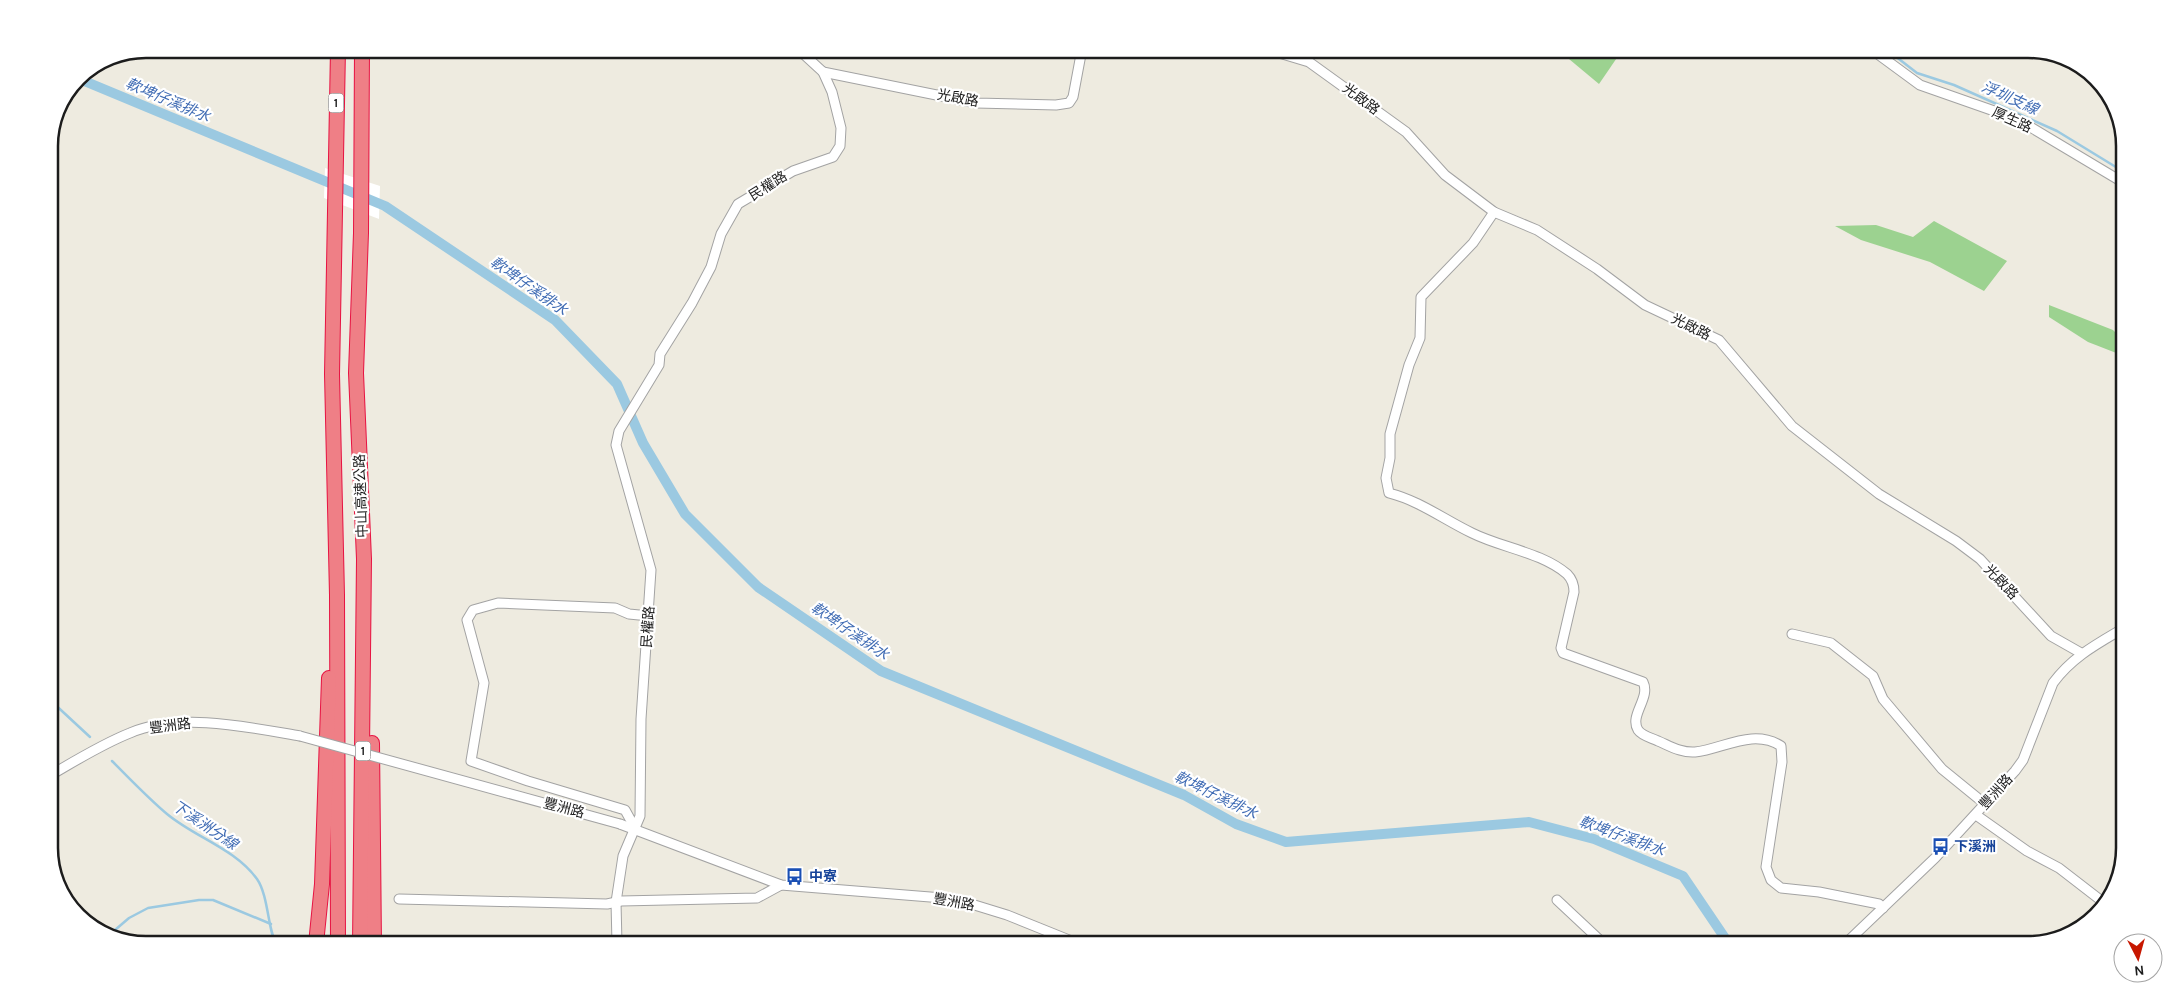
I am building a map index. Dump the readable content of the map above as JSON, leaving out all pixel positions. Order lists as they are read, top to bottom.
{
  "streets": {
    "highway": ["1", "中山高速公路"],
    "street": [
      "光啟路",
      "厚生路",
      "民權路",
      "豐洲路"
    ]
  },
  "crossings": [
    ["光啟路", "民權路"],
    ["光啟路", "豐洲路"],
    ["民權路", "豐洲路"]
  ],
  "water": ["浮圳支線", "軟埤仔溪排水", "下溪洲分線"],
  "places": {
    "bus stop": ["下溪洲", "中寮"]
  },
  "north": "bottom"
}
